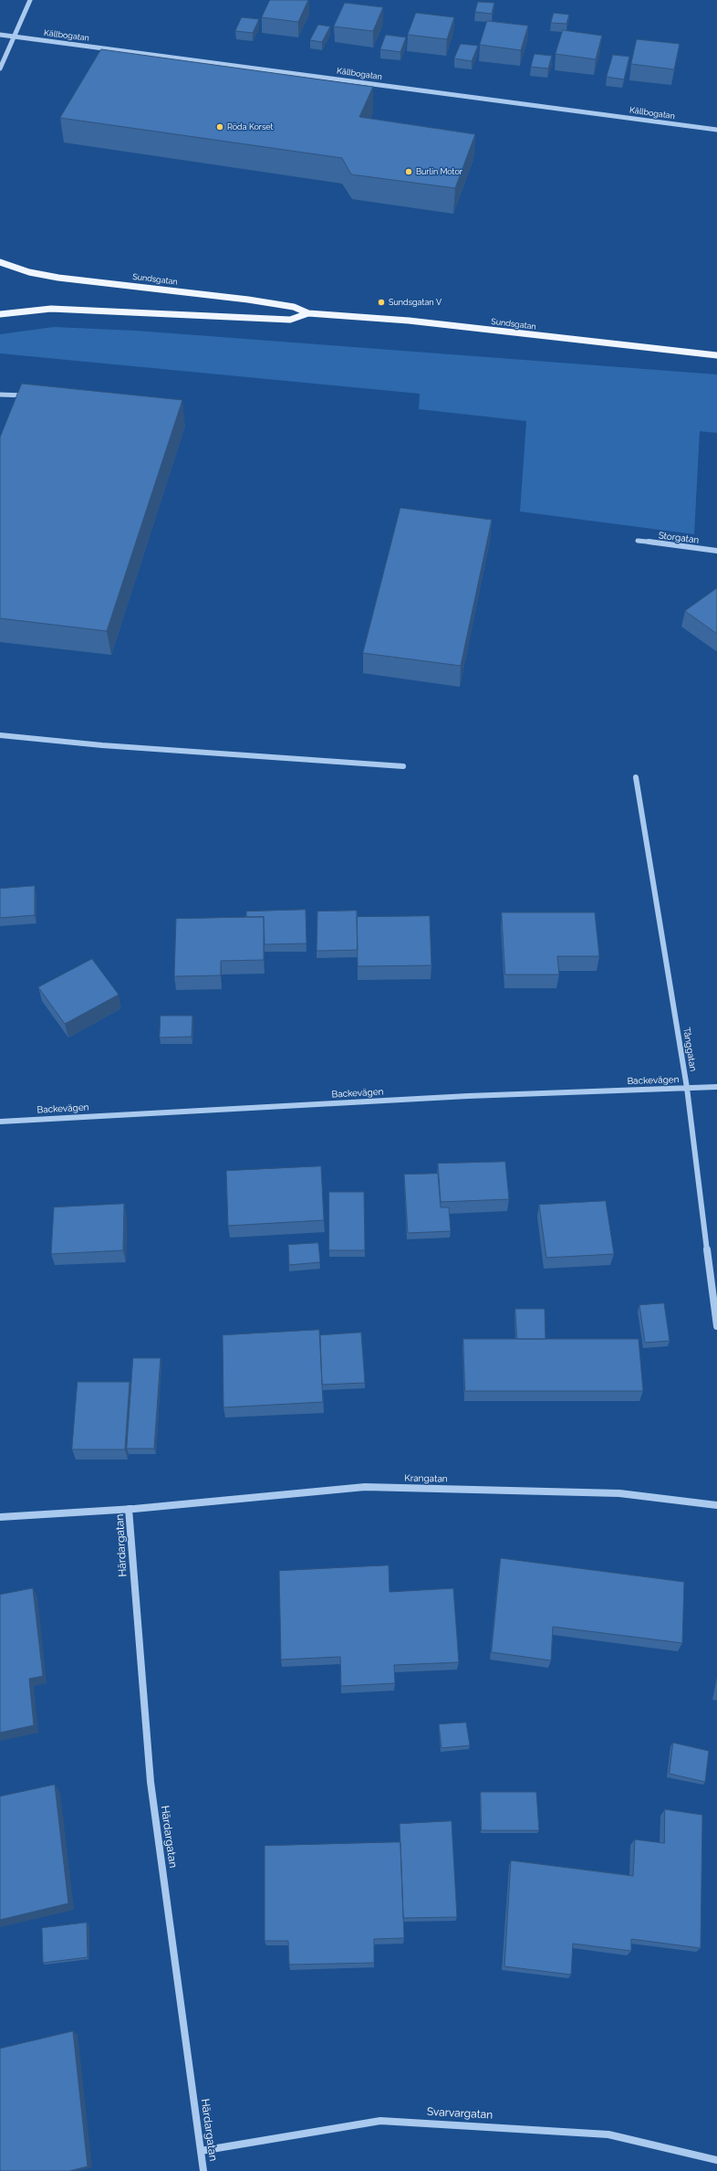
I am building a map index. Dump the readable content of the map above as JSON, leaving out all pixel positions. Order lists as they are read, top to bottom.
{
  "streets": {
    "main road": ["Sundsgatan"],
    "street": [
      "Källbogatan",
      "Storgatan",
      "Tånggatan",
      "Backevägen",
      "Krangatan",
      "Härdargatan",
      "Svarvargatan"
    ]
  },
  "crossings": [
    ["Tånggatan", "Backevägen"],
    ["Krangatan", "Härdargatan"],
    ["Härdargatan", "Svarvargatan"]
  ],
  "places": ["Röda Korset", "Burlin Motor", "Sundsgatan V"]
}
